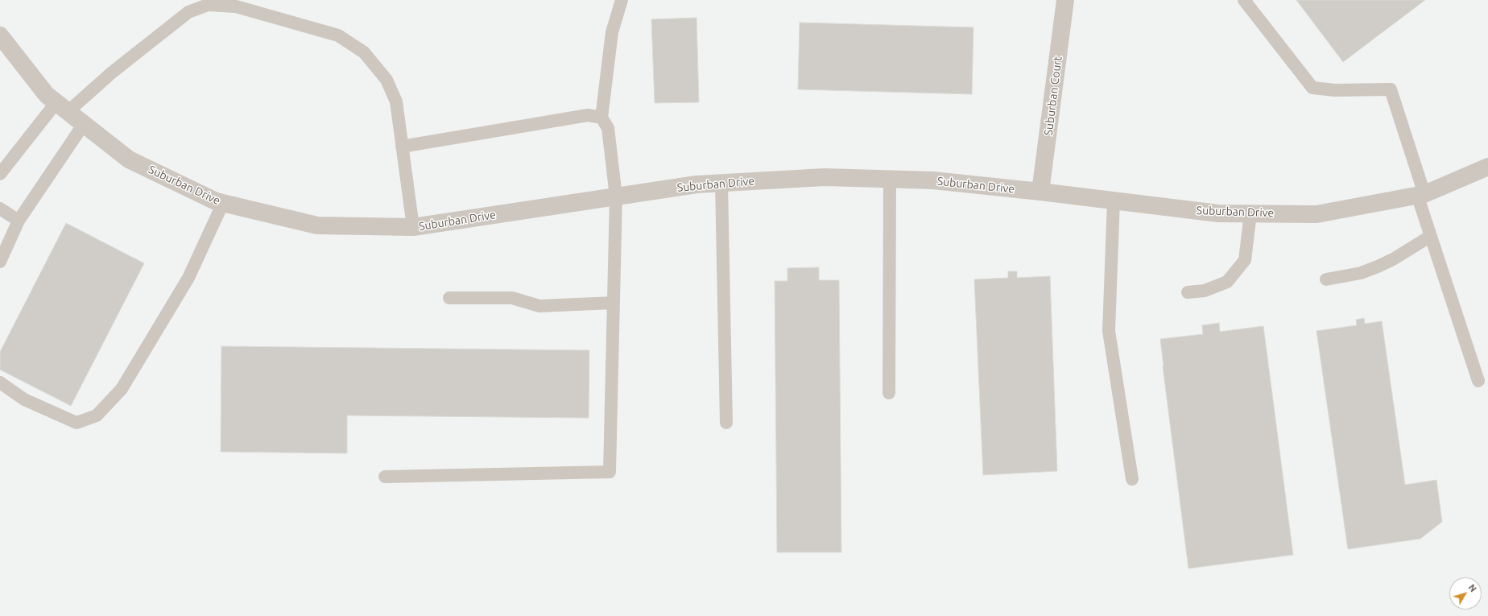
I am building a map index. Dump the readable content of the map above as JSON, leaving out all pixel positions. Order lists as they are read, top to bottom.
{
  "streets": {
    "street": ["Suburban Court", "Suburban Drive"]
  },
  "crossings": [
    ["Suburban Court", "Suburban Drive"]
  ],
  "north": "top right"
}
